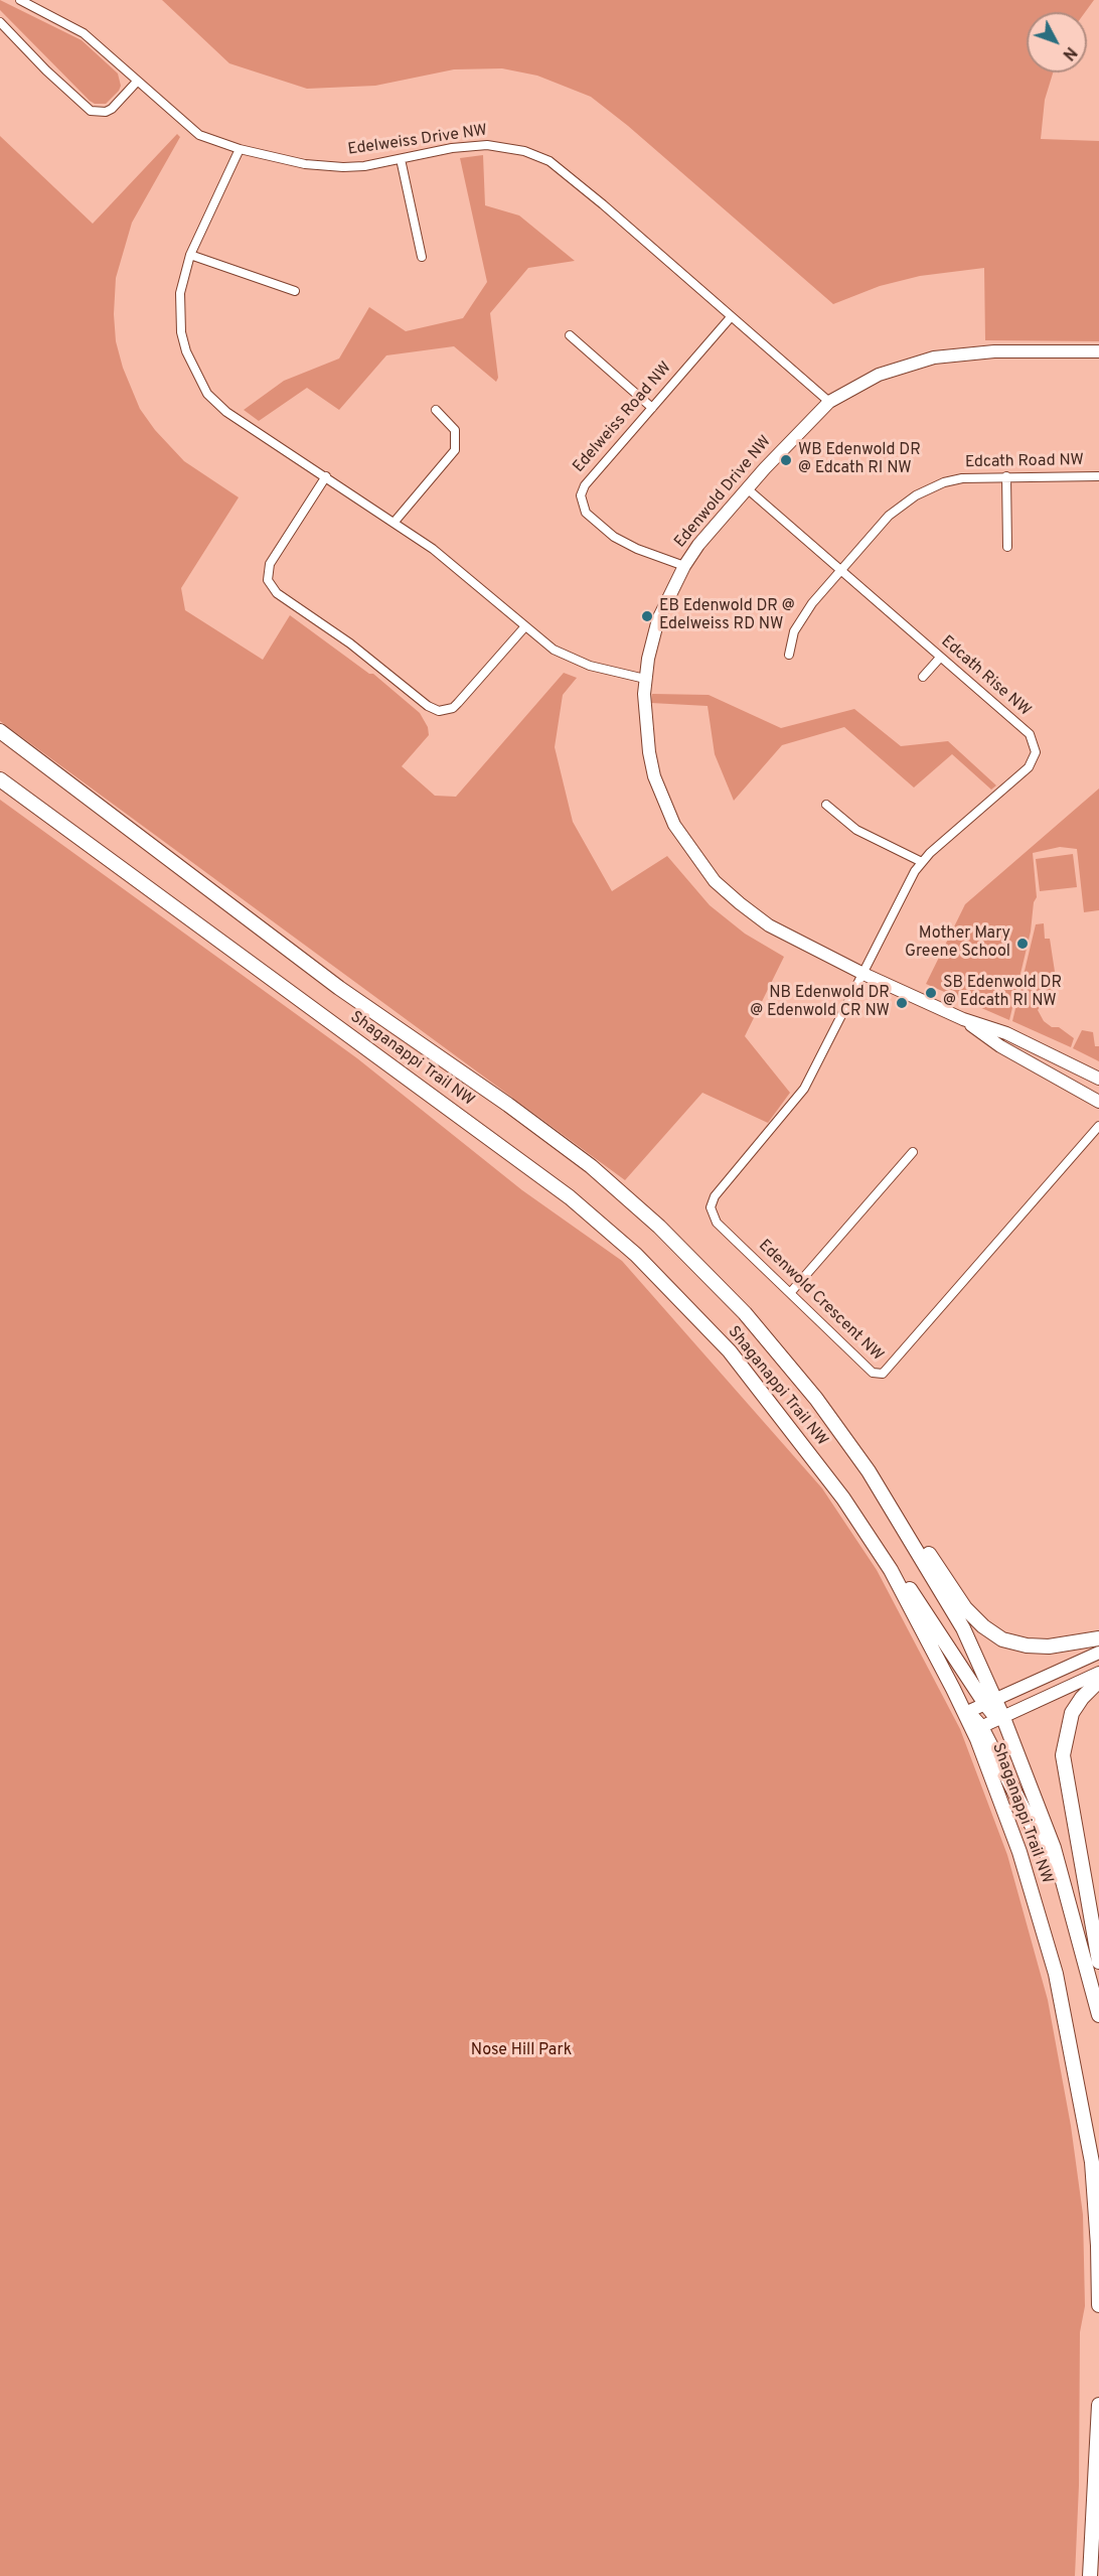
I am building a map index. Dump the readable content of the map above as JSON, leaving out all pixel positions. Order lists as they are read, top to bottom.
{
  "streets": {
    "main road": ["Shaganappi Trail NW"],
    "street": [
      "Edelweiss Drive NW",
      "Edelweiss Road NW",
      "Edcath Road NW",
      "Edenwold Drive NW",
      "Edcath Rise NW",
      "Edenwold Crescent NW"
    ]
  },
  "crossings": [
    ["Edelweiss Drive NW", "Edelweiss Road NW"],
    ["Edelweiss Drive NW", "Edenwold Drive NW"],
    ["Edelweiss Road NW", "Edenwold Drive NW"],
    ["Edcath Road NW", "Edcath Rise NW"],
    ["Edenwold Drive NW", "Edcath Rise NW"],
    ["Edenwold Drive NW", "Edenwold Crescent NW"],
    ["Edcath Rise NW", "Edenwold Crescent NW"]
  ],
  "parks": ["Nose Hill Park"],
  "places": [
    "WB Edenwold DR @ Edcath RI NW",
    "EB Edenwold DR @ Edelweiss RD NW",
    "Mother Mary Greene School",
    "SB Edenwold DR @ Edcath RI NW",
    "NB Edenwold DR @ Edenwold CR NW"
  ],
  "north": "bottom right"
}
